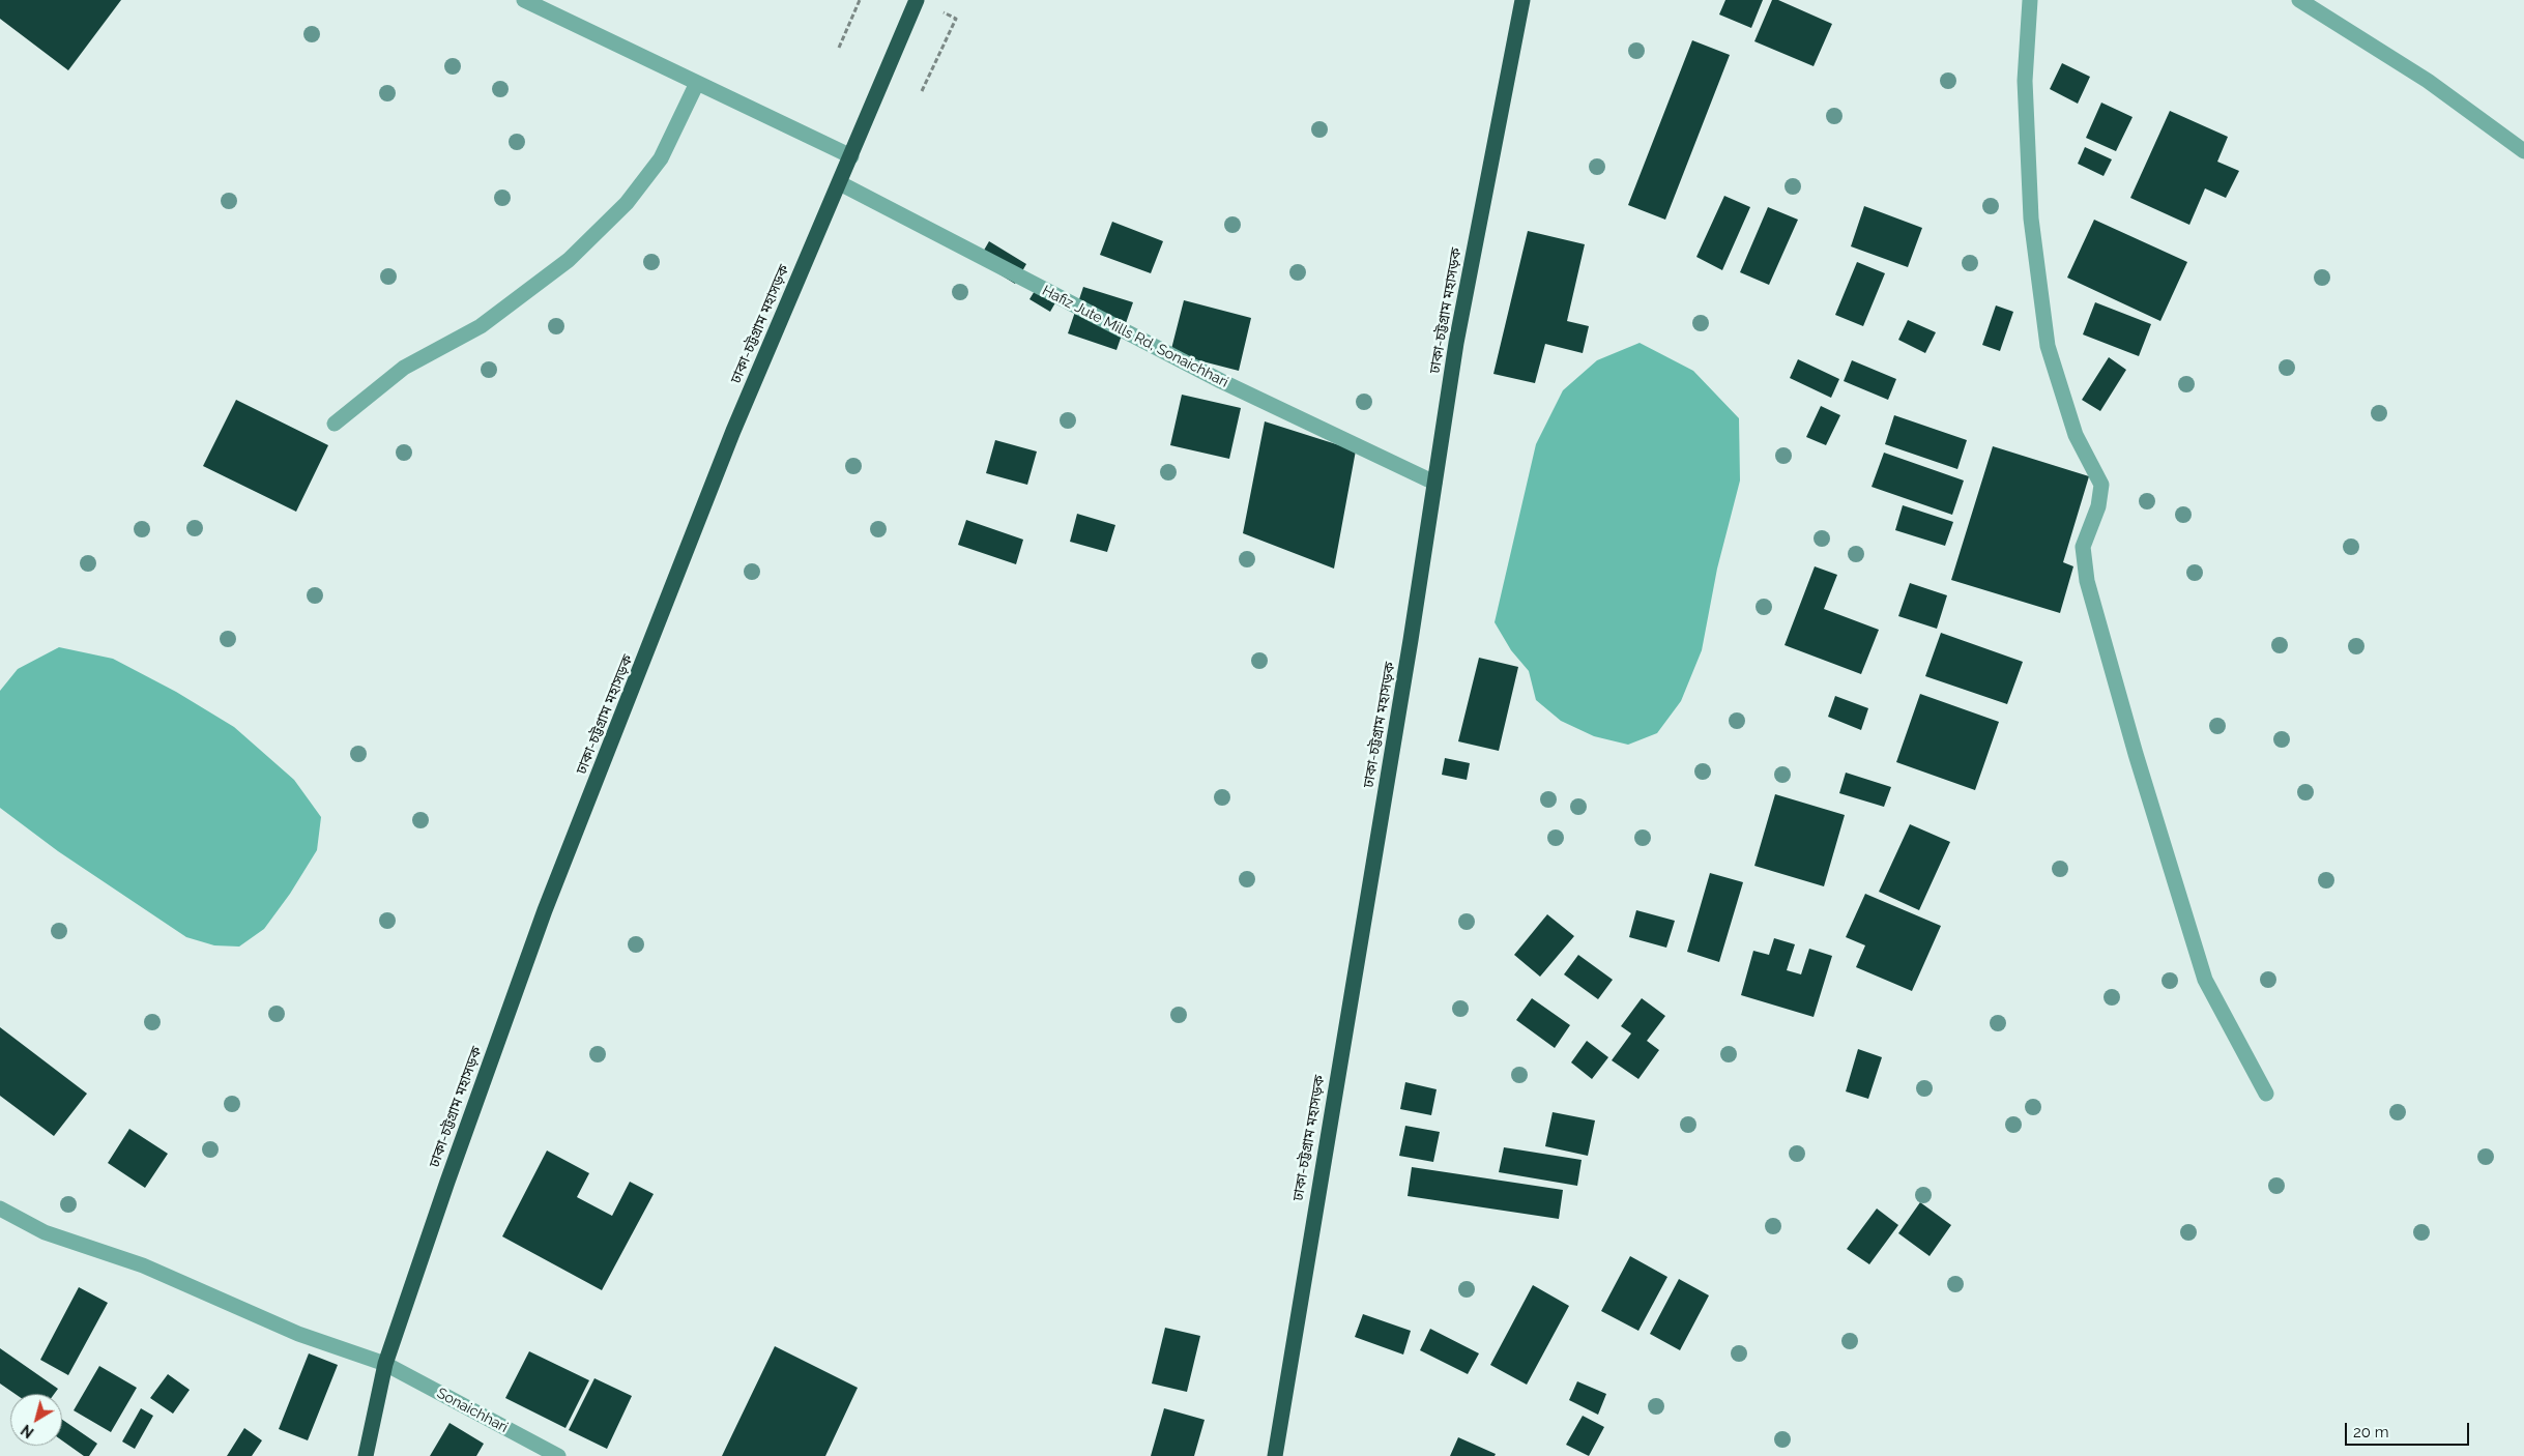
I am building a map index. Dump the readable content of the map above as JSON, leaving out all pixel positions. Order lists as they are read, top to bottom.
{
  "streets": {
    "highway": ["ঢাকা-চট্টগ্রাম মহাসড়ক"],
    "street": ["Hafiz Jute Mills Rd, Sonaichhari", "Sonaichhari"]
  },
  "crossings": [
    ["ঢাকা-চট্টগ্রাম মহাসড়ক", "Hafiz Jute Mills Rd, Sonaichhari"],
    ["ঢাকা-চট্টগ্রাম মহাসড়ক", "Sonaichhari"]
  ],
  "scale_bar": "20 m",
  "north": "bottom left"
}
